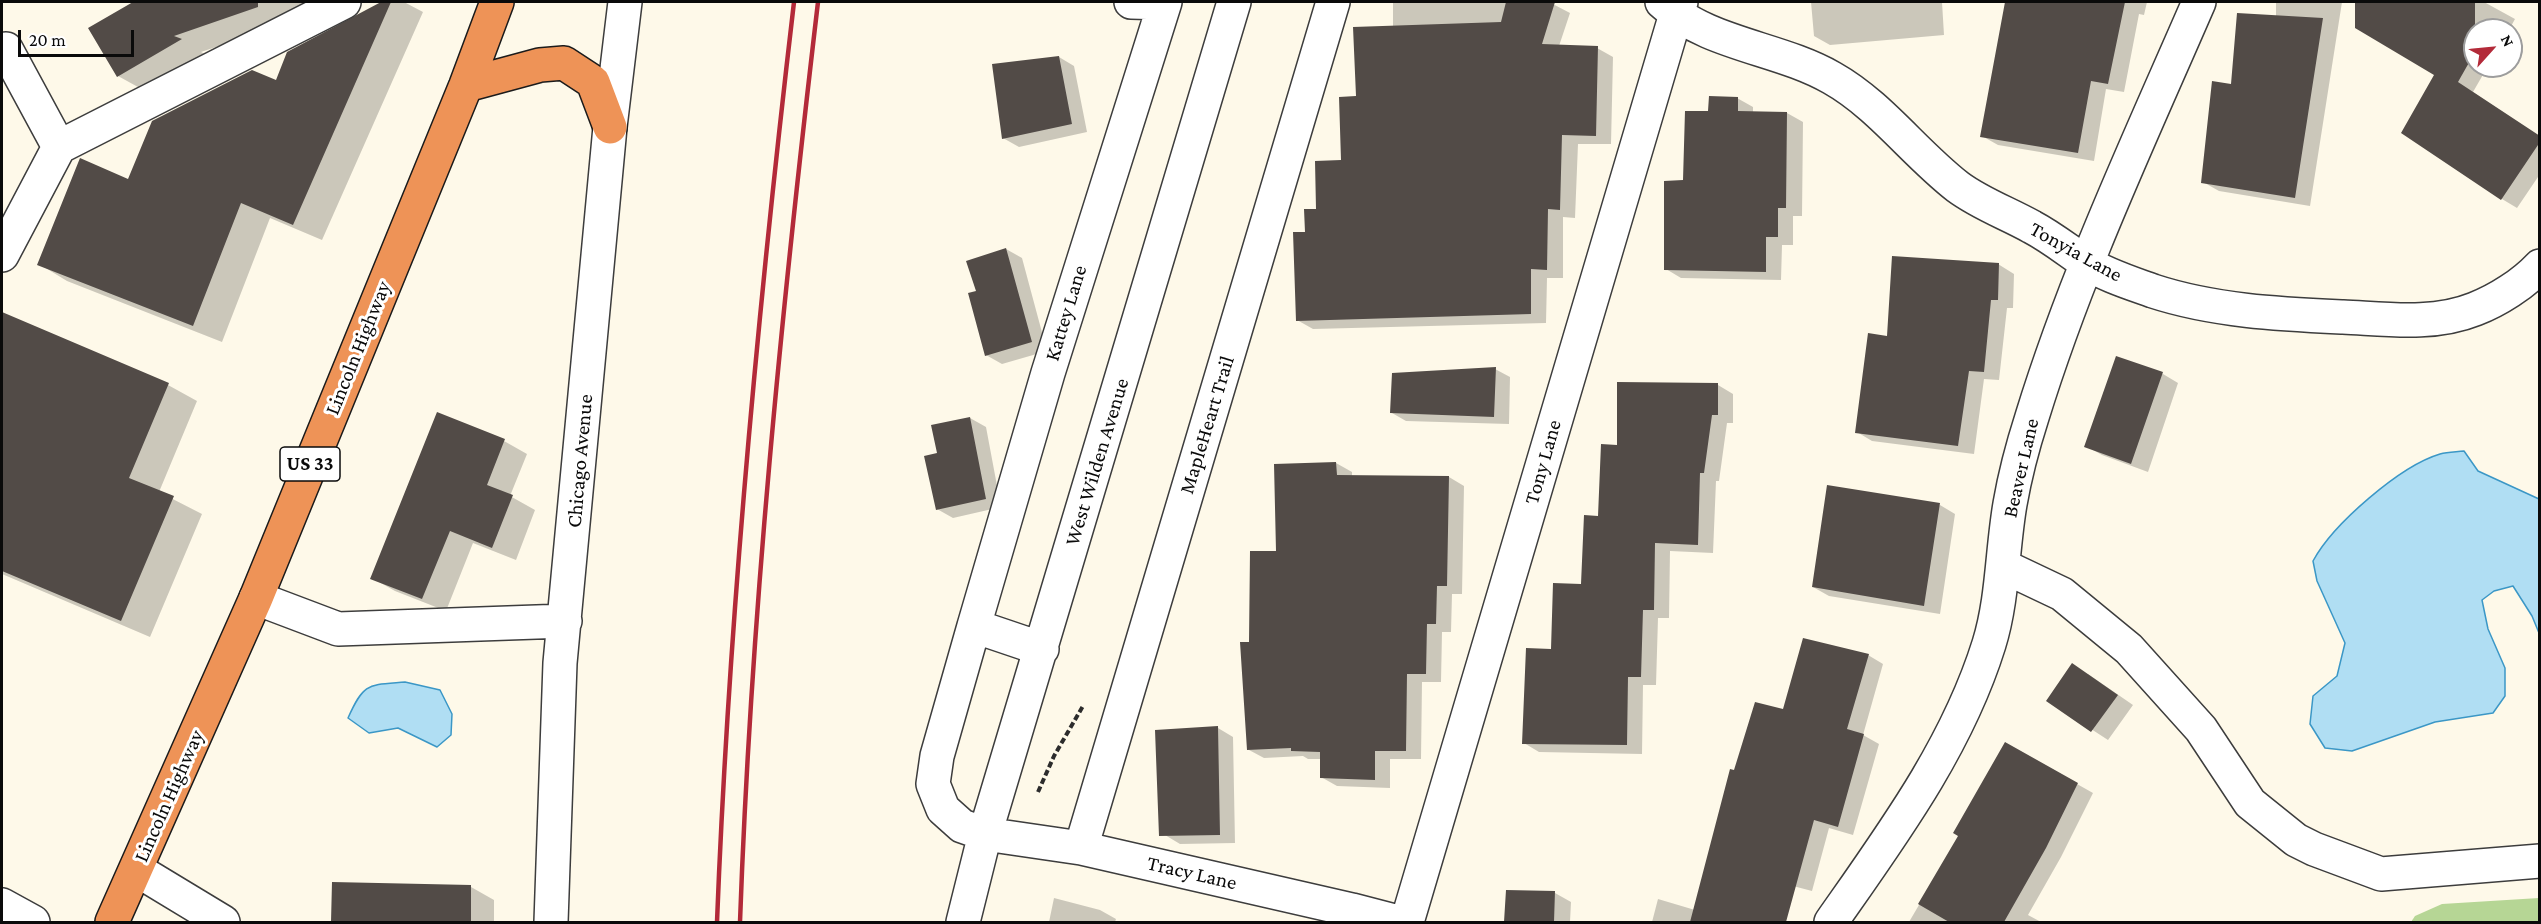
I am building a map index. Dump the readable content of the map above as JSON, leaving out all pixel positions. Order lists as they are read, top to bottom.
{
  "streets": {
    "highway": ["Lincoln Highway", "US 33"],
    "street": [
      "Tonyia Lane",
      "Kattey Lane",
      "MapleHeart Trail",
      "Chicago Avenue",
      "West Wilden Avenue",
      "Tony Lane",
      "Beaver Lane",
      "Tracy Lane"
    ]
  },
  "crossings": [
    ["Tonyia Lane", "Tony Lane"],
    ["Tonyia Lane", "Beaver Lane"],
    ["Kattey Lane", "West Wilden Avenue"],
    ["Kattey Lane", "Tracy Lane"],
    ["MapleHeart Trail", "Tracy Lane"],
    ["West Wilden Avenue", "Tracy Lane"]
  ],
  "scale_bar": "20 m",
  "north": "top right"
}
